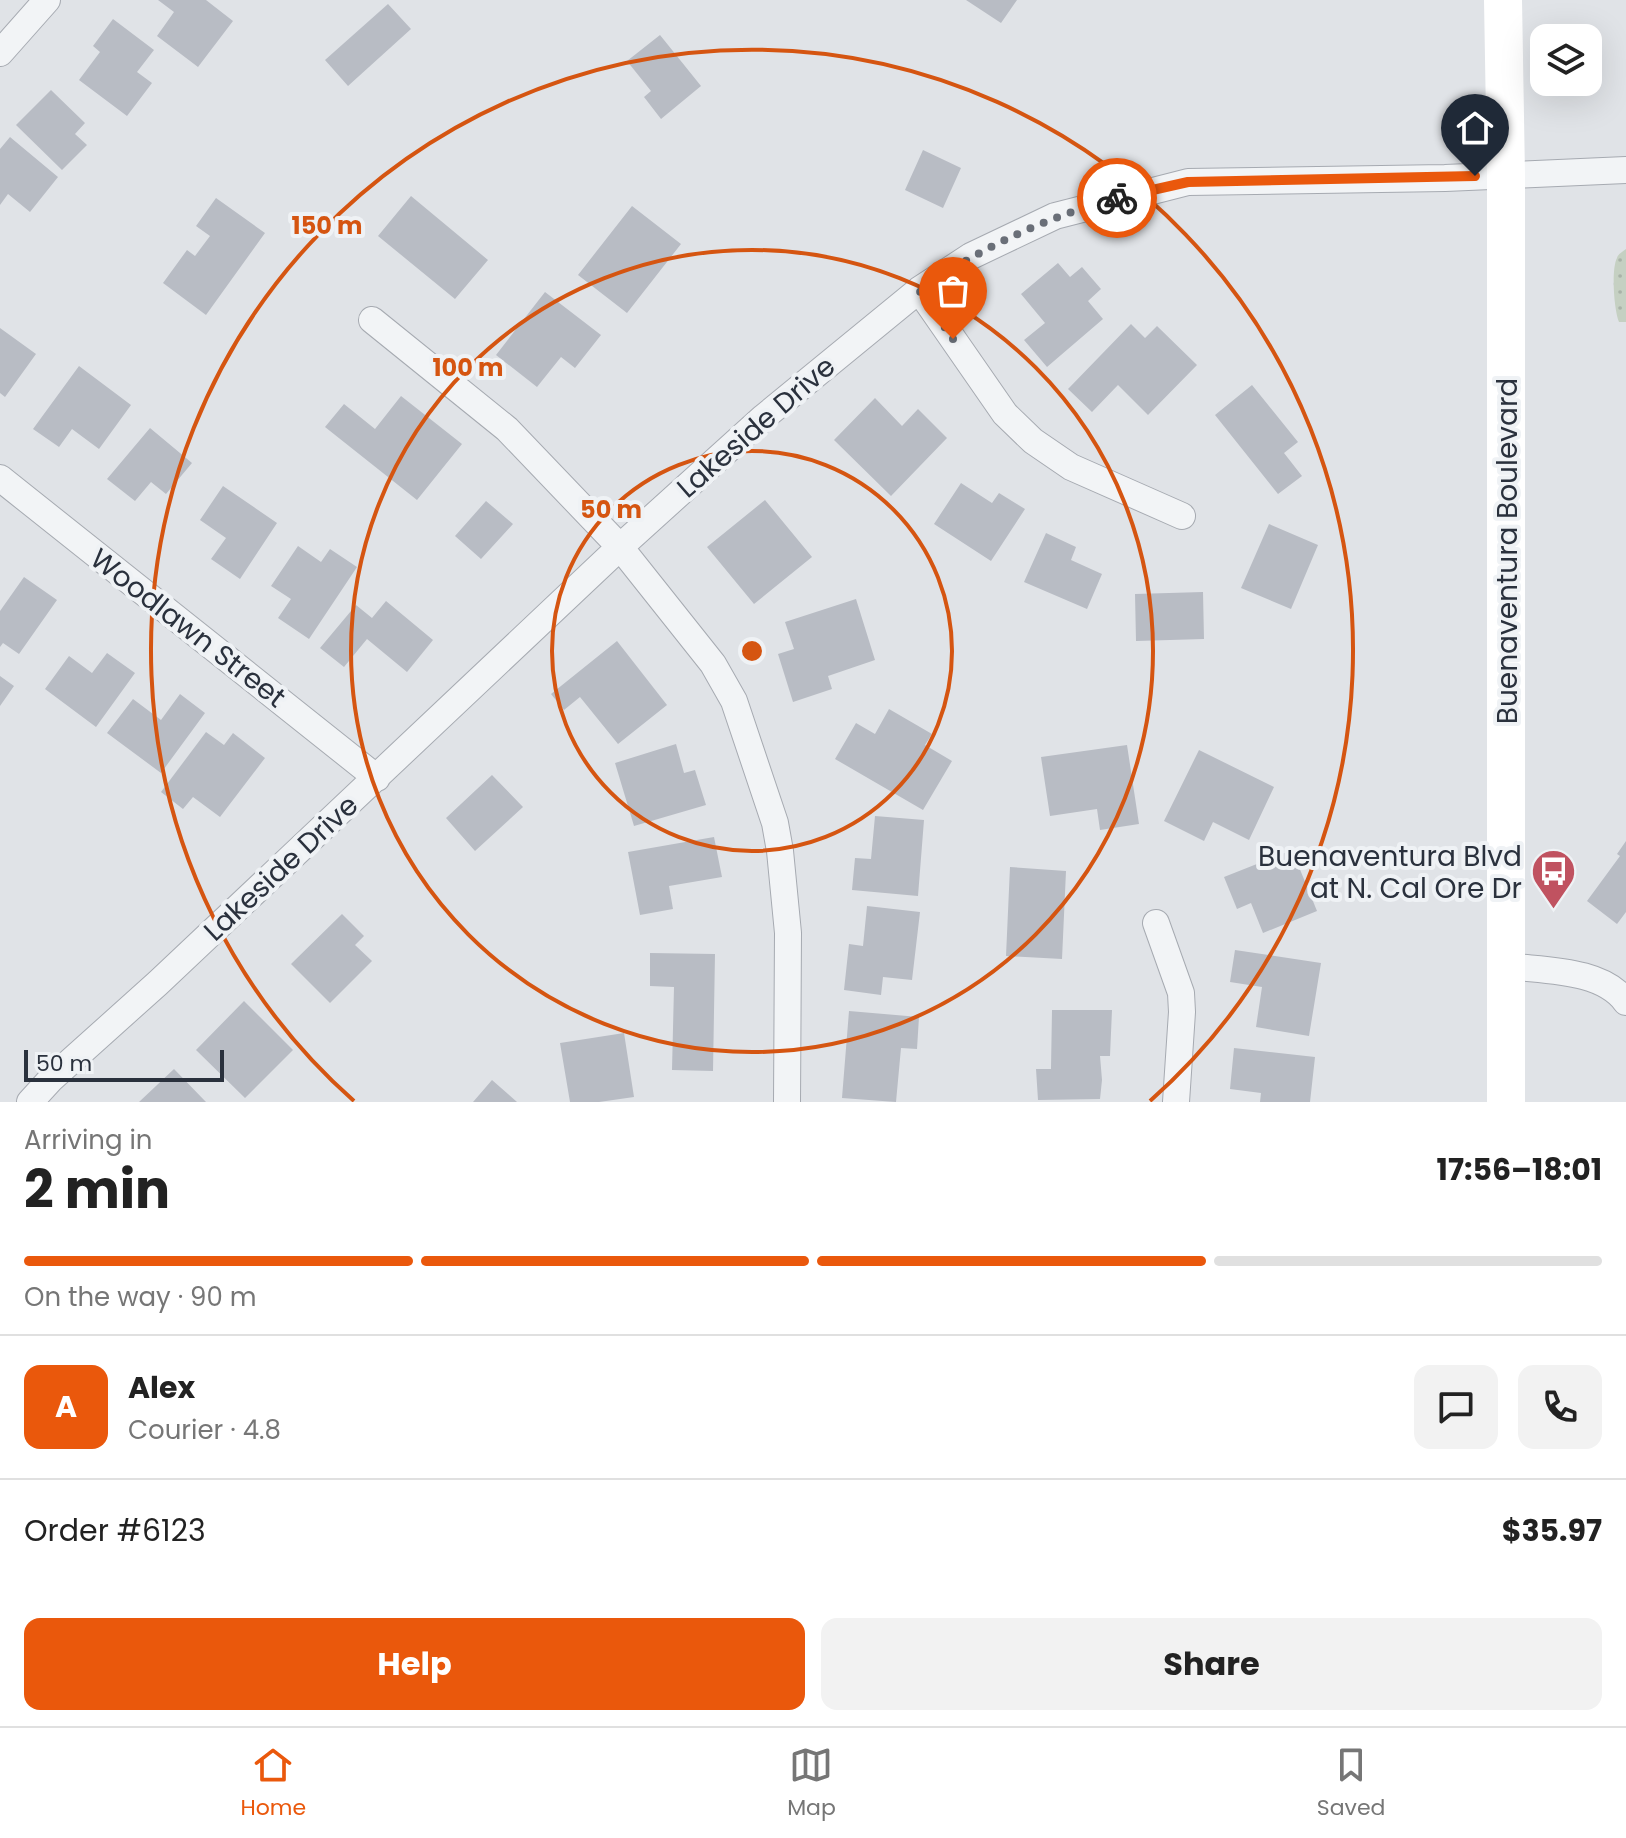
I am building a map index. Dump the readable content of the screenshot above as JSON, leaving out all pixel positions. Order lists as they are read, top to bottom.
{
  "streets": {
    "main road": ["Buenaventura Boulevard"],
    "street": ["Lakeside Drive", "Woodlawn Street"]
  },
  "crossings": [
    ["Lakeside Drive", "Buenaventura Boulevard"],
    ["Lakeside Drive", "Woodlawn Street"]
  ],
  "places": {
    "bus stop": ["Buenaventura Blvd at N. Cal Ore Dr"]
  },
  "scale_bar": "50 m",
  "page": {
    "scale": "50 m",
    "heading": ["2 min", "Arriving in", "17:56–18:01"],
    "panel": [
      "Alex",
      "Courier · 4.8",
      "Order #6123",
      "$35.97"
    ],
    "bar": "On the way · 90 m",
    "round": "A",
    "buttons": ["Help", "Share"],
    "tabs": ["Home", "Map", "Saved"]
  },
  "rings": ["150 m", "100 m", "50 m"]
}
